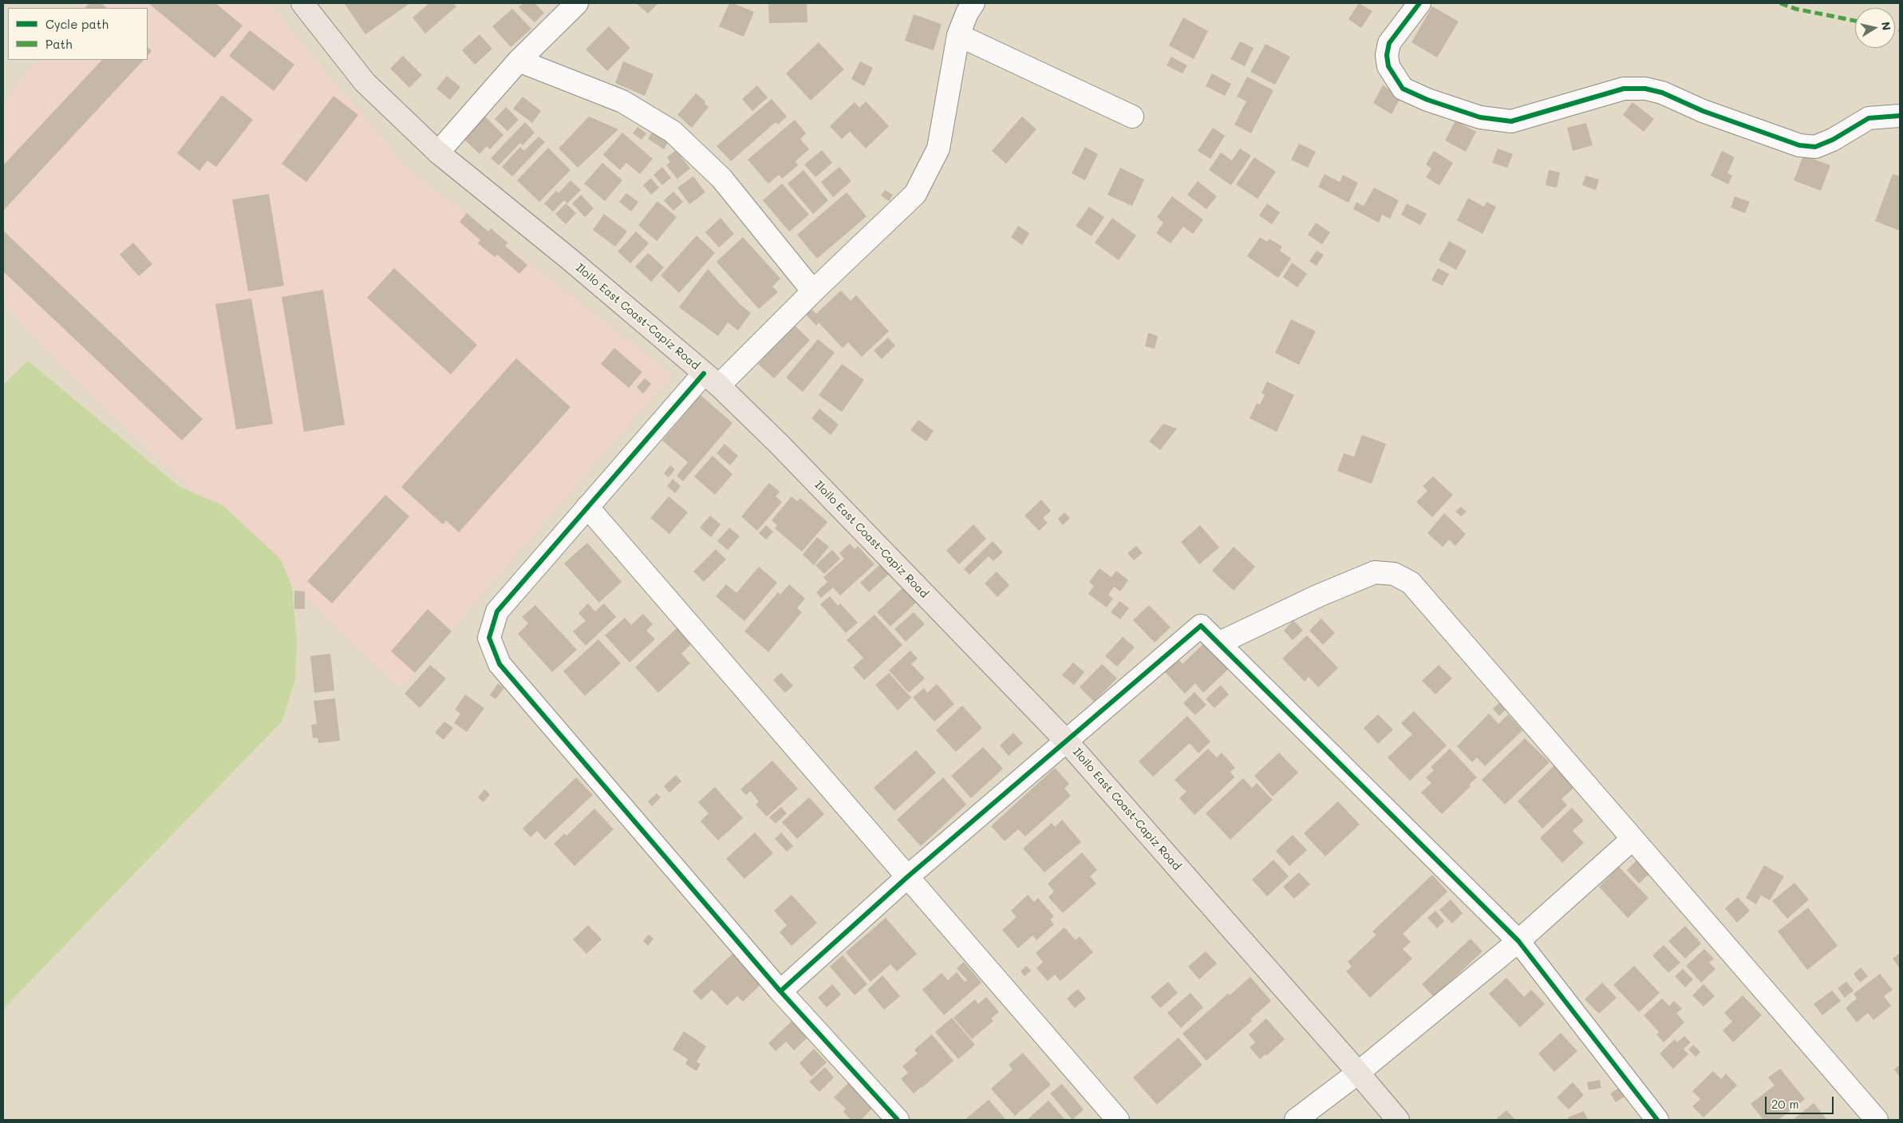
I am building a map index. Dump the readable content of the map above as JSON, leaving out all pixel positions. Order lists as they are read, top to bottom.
{
  "streets": {
    "main road": ["Iloilo East Coast-Capiz Road"]
  },
  "legend": ["Cycle path", "Path"],
  "scale_bar": "20 m",
  "north": "right"
}
